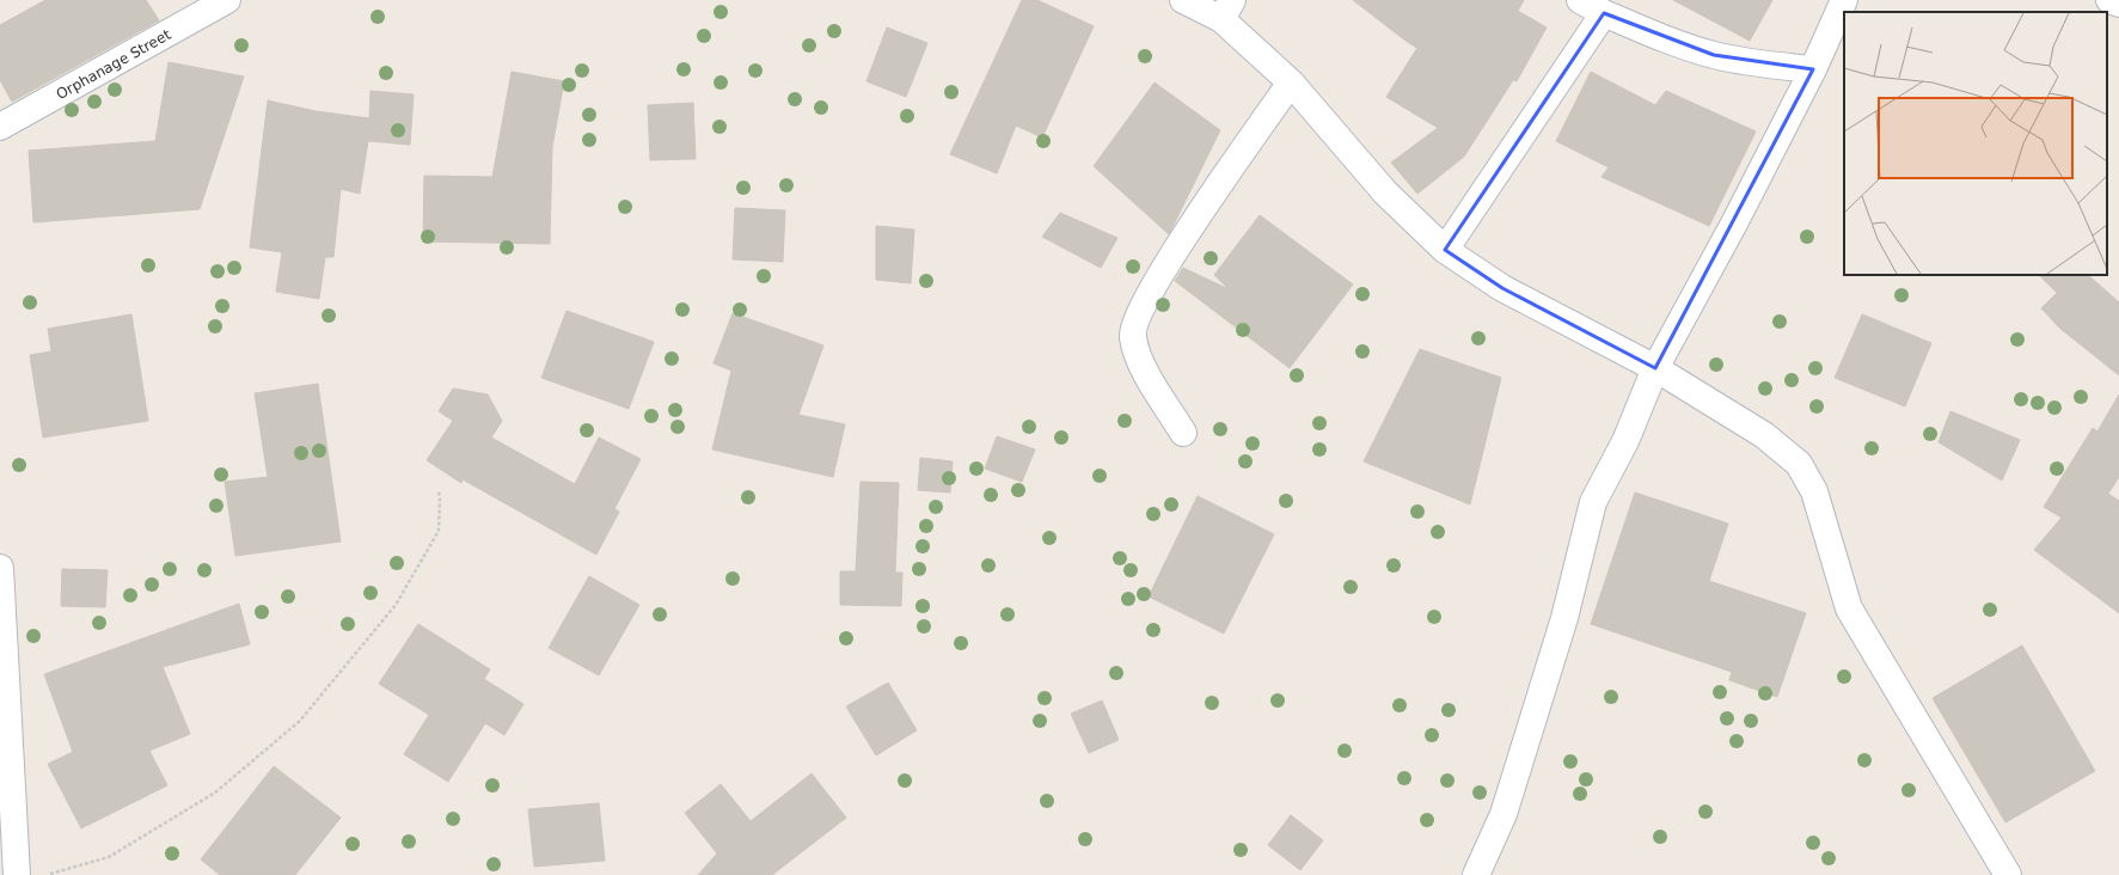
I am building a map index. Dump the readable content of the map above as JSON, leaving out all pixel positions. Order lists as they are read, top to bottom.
{
  "streets": {
    "street": ["Orphanage Street"]
  }
}
